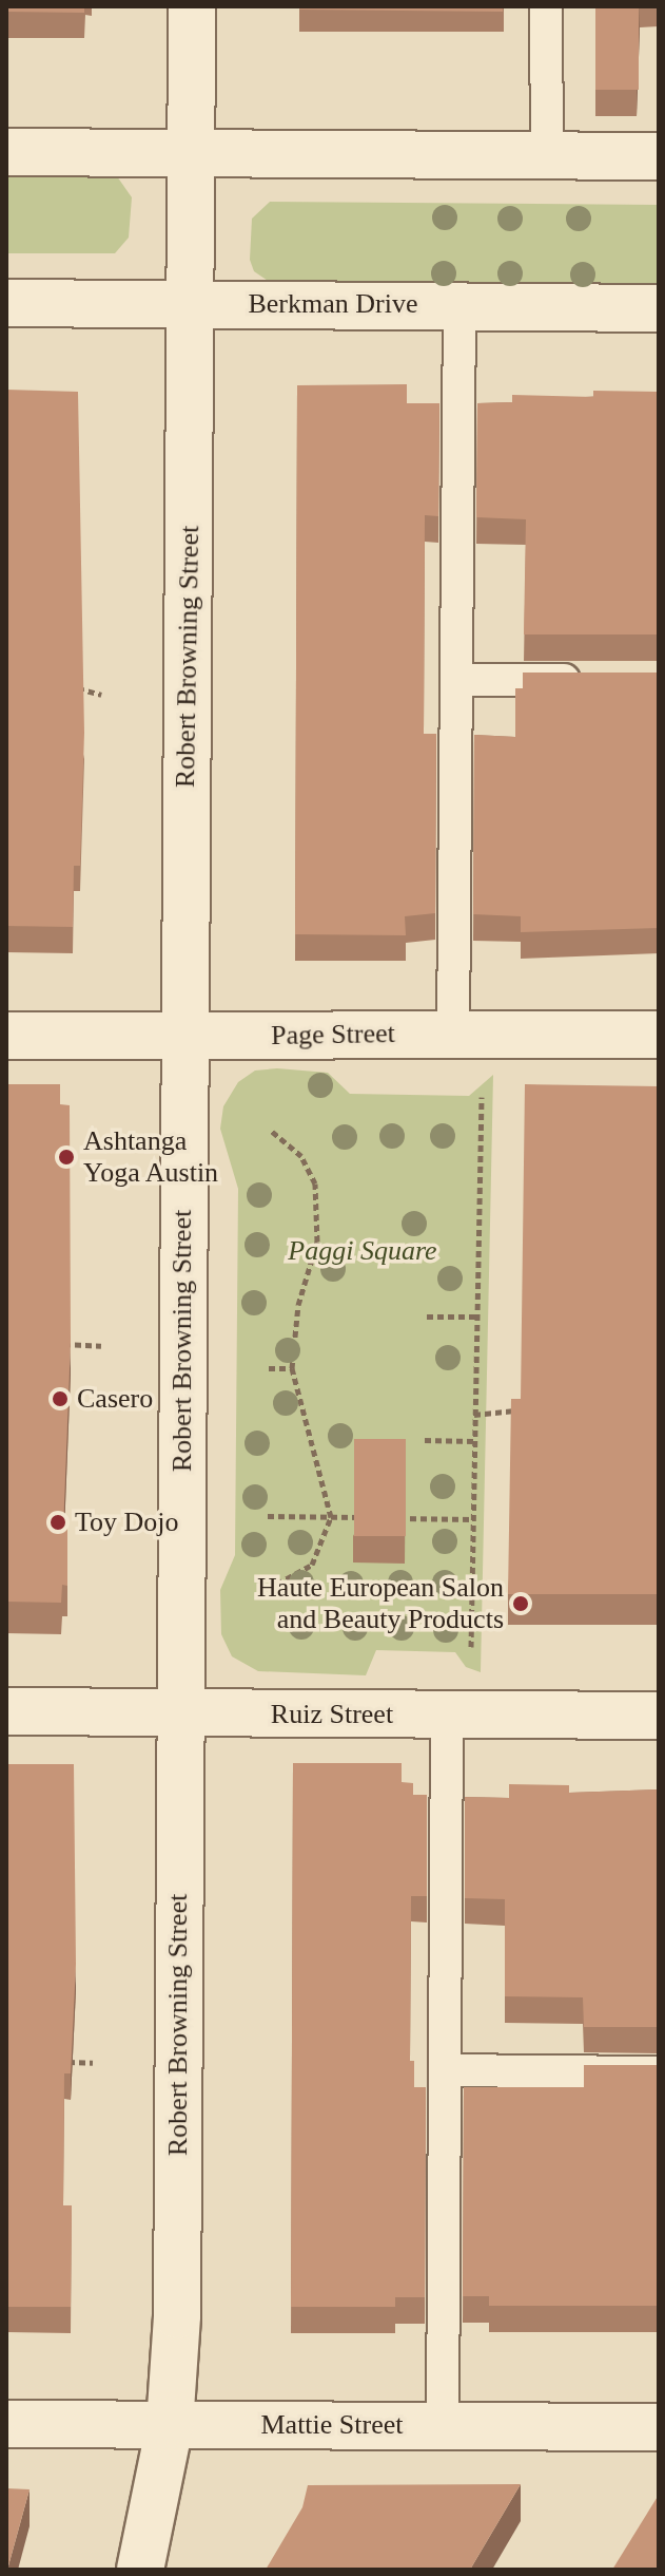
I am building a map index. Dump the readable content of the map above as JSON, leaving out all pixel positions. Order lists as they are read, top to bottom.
{
  "streets": {
    "street": [
      "Berkman Drive",
      "Robert Browning Street",
      "Page Street",
      "Ruiz Street",
      "Mattie Street"
    ]
  },
  "crossings": [
    ["Berkman Drive", "Robert Browning Street"],
    ["Robert Browning Street", "Page Street"],
    ["Robert Browning Street", "Ruiz Street"],
    ["Robert Browning Street", "Mattie Street"]
  ],
  "parks": ["Paggi Square"],
  "places": [
    "Ashtanga Yoga Austin",
    "Casero",
    "Toy Dojo",
    "Haute European Salon and Beauty Products"
  ]
}
